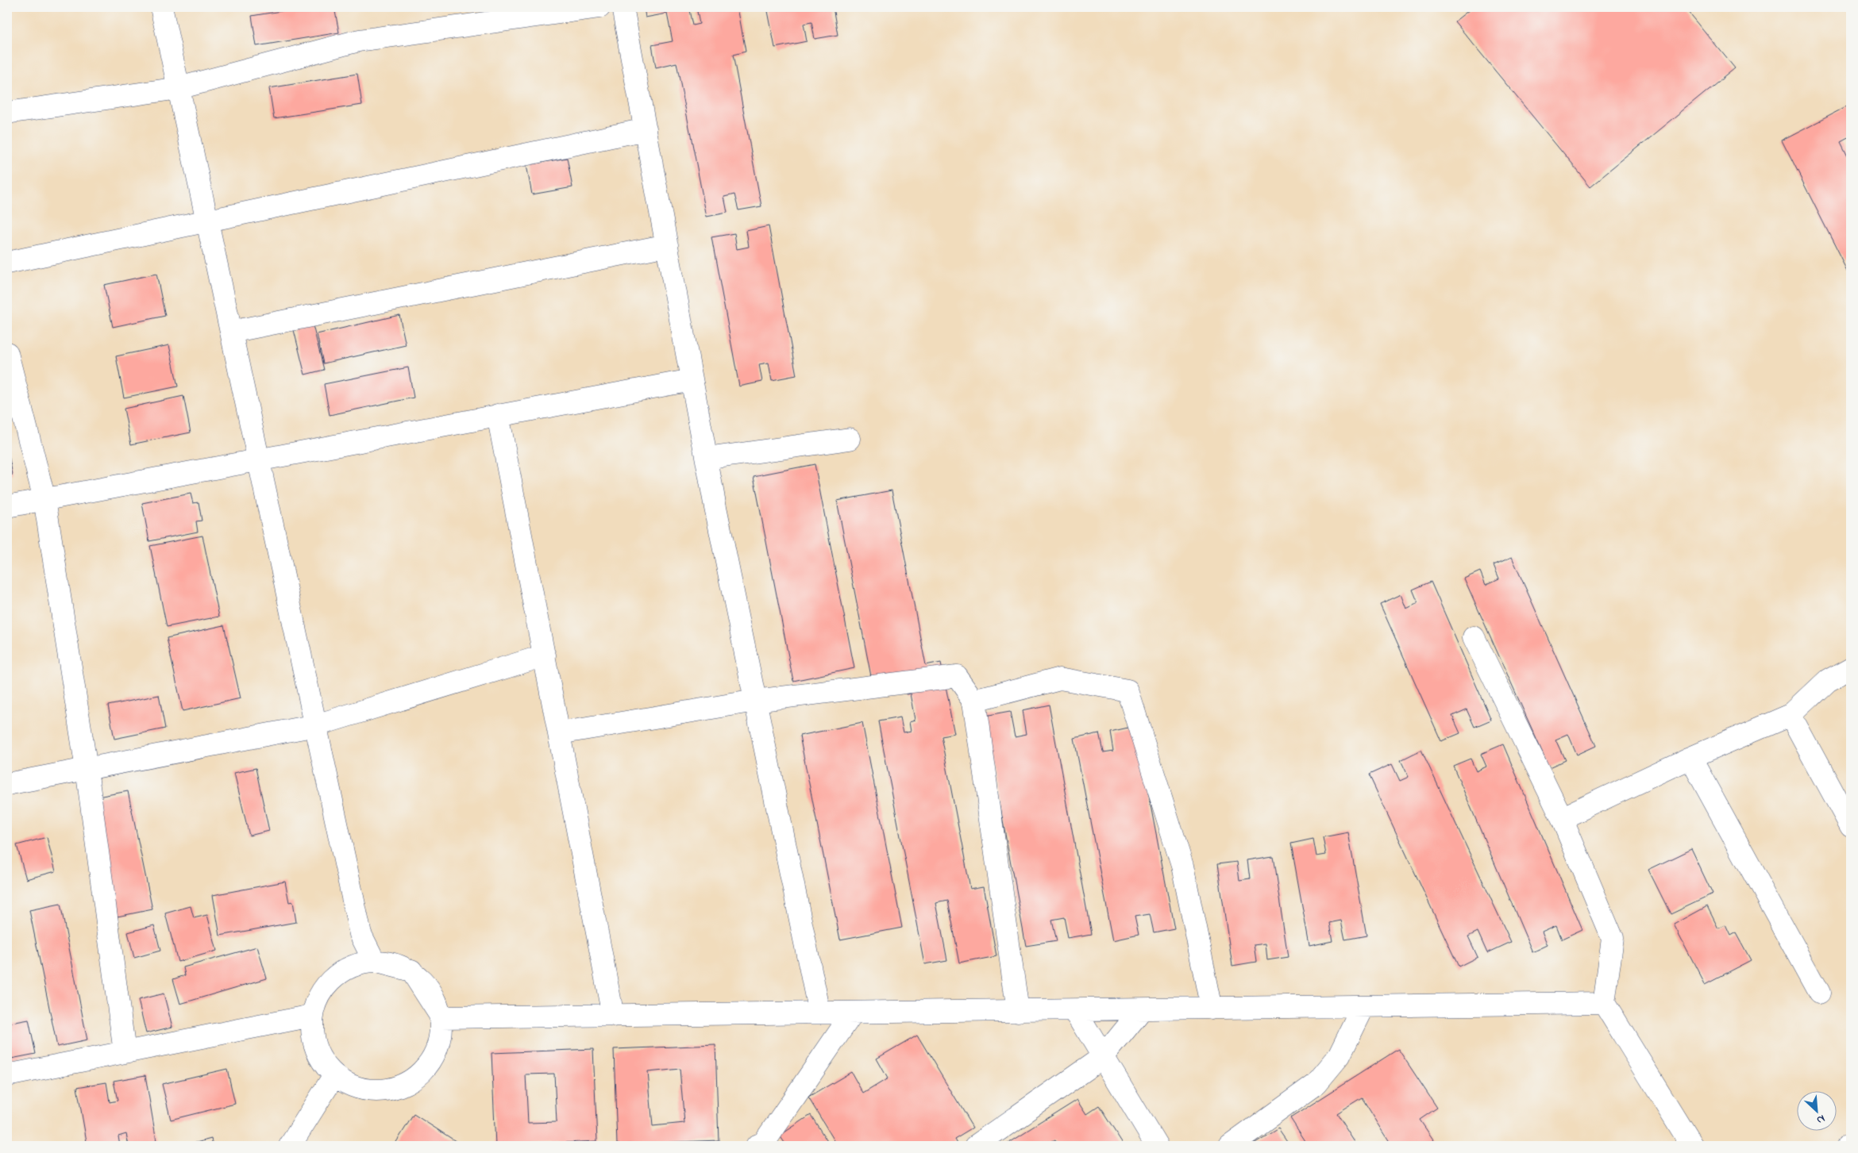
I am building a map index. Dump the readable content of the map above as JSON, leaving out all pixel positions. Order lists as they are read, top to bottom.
{
  "north": "bottom right"
}
